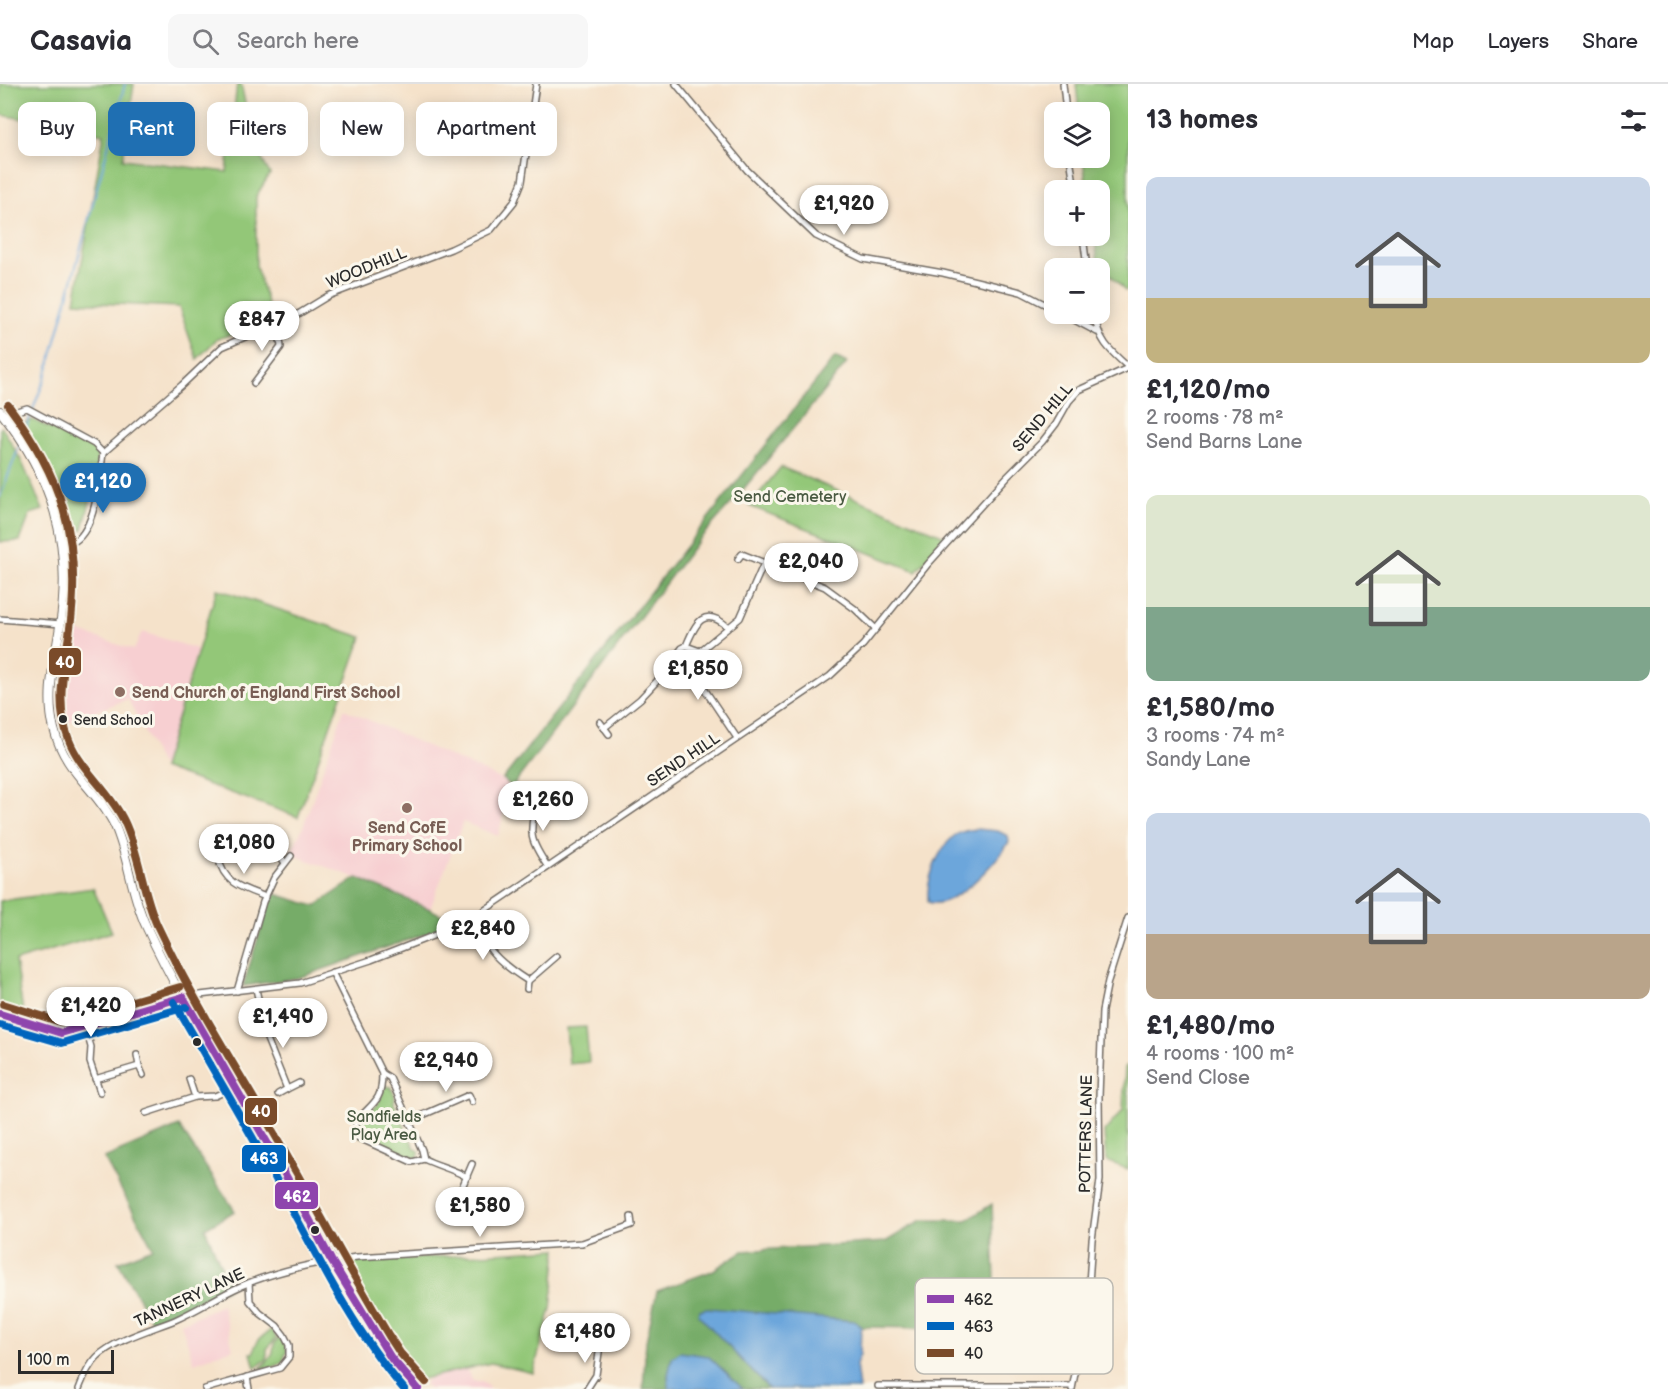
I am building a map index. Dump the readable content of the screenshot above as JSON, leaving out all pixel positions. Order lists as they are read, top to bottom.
{
  "streets": {
    "street": [
      "WOODHILL",
      "SEND HILL",
      "POTTERS LANE",
      "TANNERY LANE"
    ]
  },
  "parks": ["Send Cemetery", "Sandfields Play Area"],
  "places": ["Send Church of England First School", "Send School", "Send CofE Primary School"],
  "lines": ["transit line 40", "transit line 462", "transit line 463"],
  "legend": ["462", "463", "40"],
  "scale_bar": "100 m",
  "page": {
    "header": "Casavia",
    "search": "Search here",
    "nav": ["Map", "Layers", "Share"],
    "heading": "13 homes",
    "map_buttons": ["+", "−"],
    "chip": [
      "Buy",
      "Rent",
      "Filters",
      "New",
      "Apartment"
    ],
    "list": [
      {
        "name": "£1,120/mo",
        "note": "2 rooms · 78 m² · Send Barns Lane"
      },
      {
        "name": "£1,580/mo",
        "note": "3 rooms · 74 m² · Sandy Lane"
      },
      {
        "name": "£1,480/mo",
        "note": "4 rooms · 100 m² · Send Close"
      }
    ],
    "price": [
      "£1,920",
      "£847",
      "£1,120",
      "£2,040",
      "£1,850",
      "£1,260",
      "£1,080",
      "£2,840",
      "£1,420",
      "£1,490",
      "£2,940",
      "£1,580",
      "£1,480"
    ],
    "scale": "100 m"
  }
}
